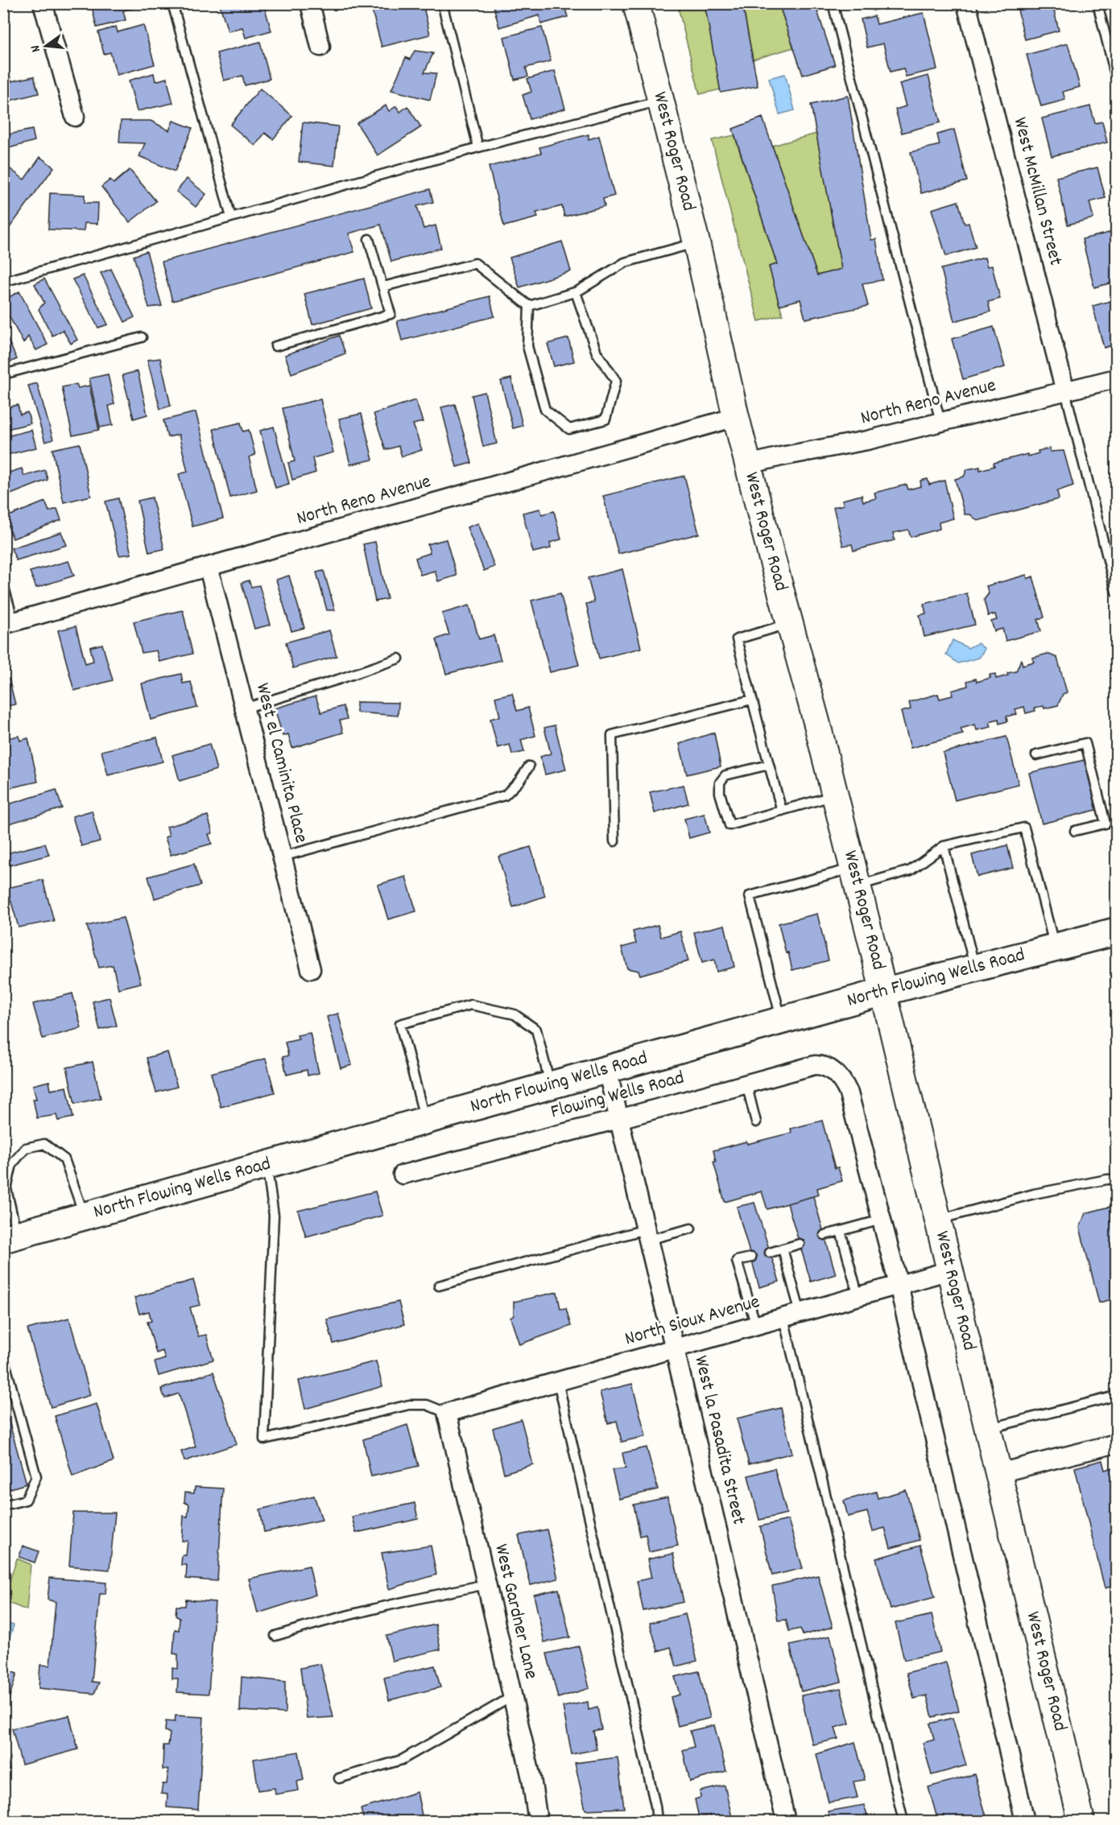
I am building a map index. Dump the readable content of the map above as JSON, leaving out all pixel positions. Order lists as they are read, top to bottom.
{
  "streets": {
    "main road": ["North Flowing Wells Road"],
    "street": [
      "West Roger Road",
      "West McMillan Street",
      "North Reno Avenue",
      "West el Caminita Place",
      "Flowing Wells Road",
      "North Sioux Avenue",
      "West la Pasadita Street",
      "West Gardner Lane"
    ]
  },
  "crossings": [
    ["West Roger Road", "North Reno Avenue"],
    ["West Roger Road", "North Flowing Wells Road"],
    ["West Roger Road", "North Sioux Avenue"],
    ["West McMillan Street", "North Reno Avenue"],
    ["North Reno Avenue", "West el Caminita Place"],
    ["North Flowing Wells Road", "West la Pasadita Street"],
    ["Flowing Wells Road", "West la Pasadita Street"],
    ["North Sioux Avenue", "West la Pasadita Street"],
    ["North Sioux Avenue", "West Gardner Lane"]
  ],
  "north": "left"
}
